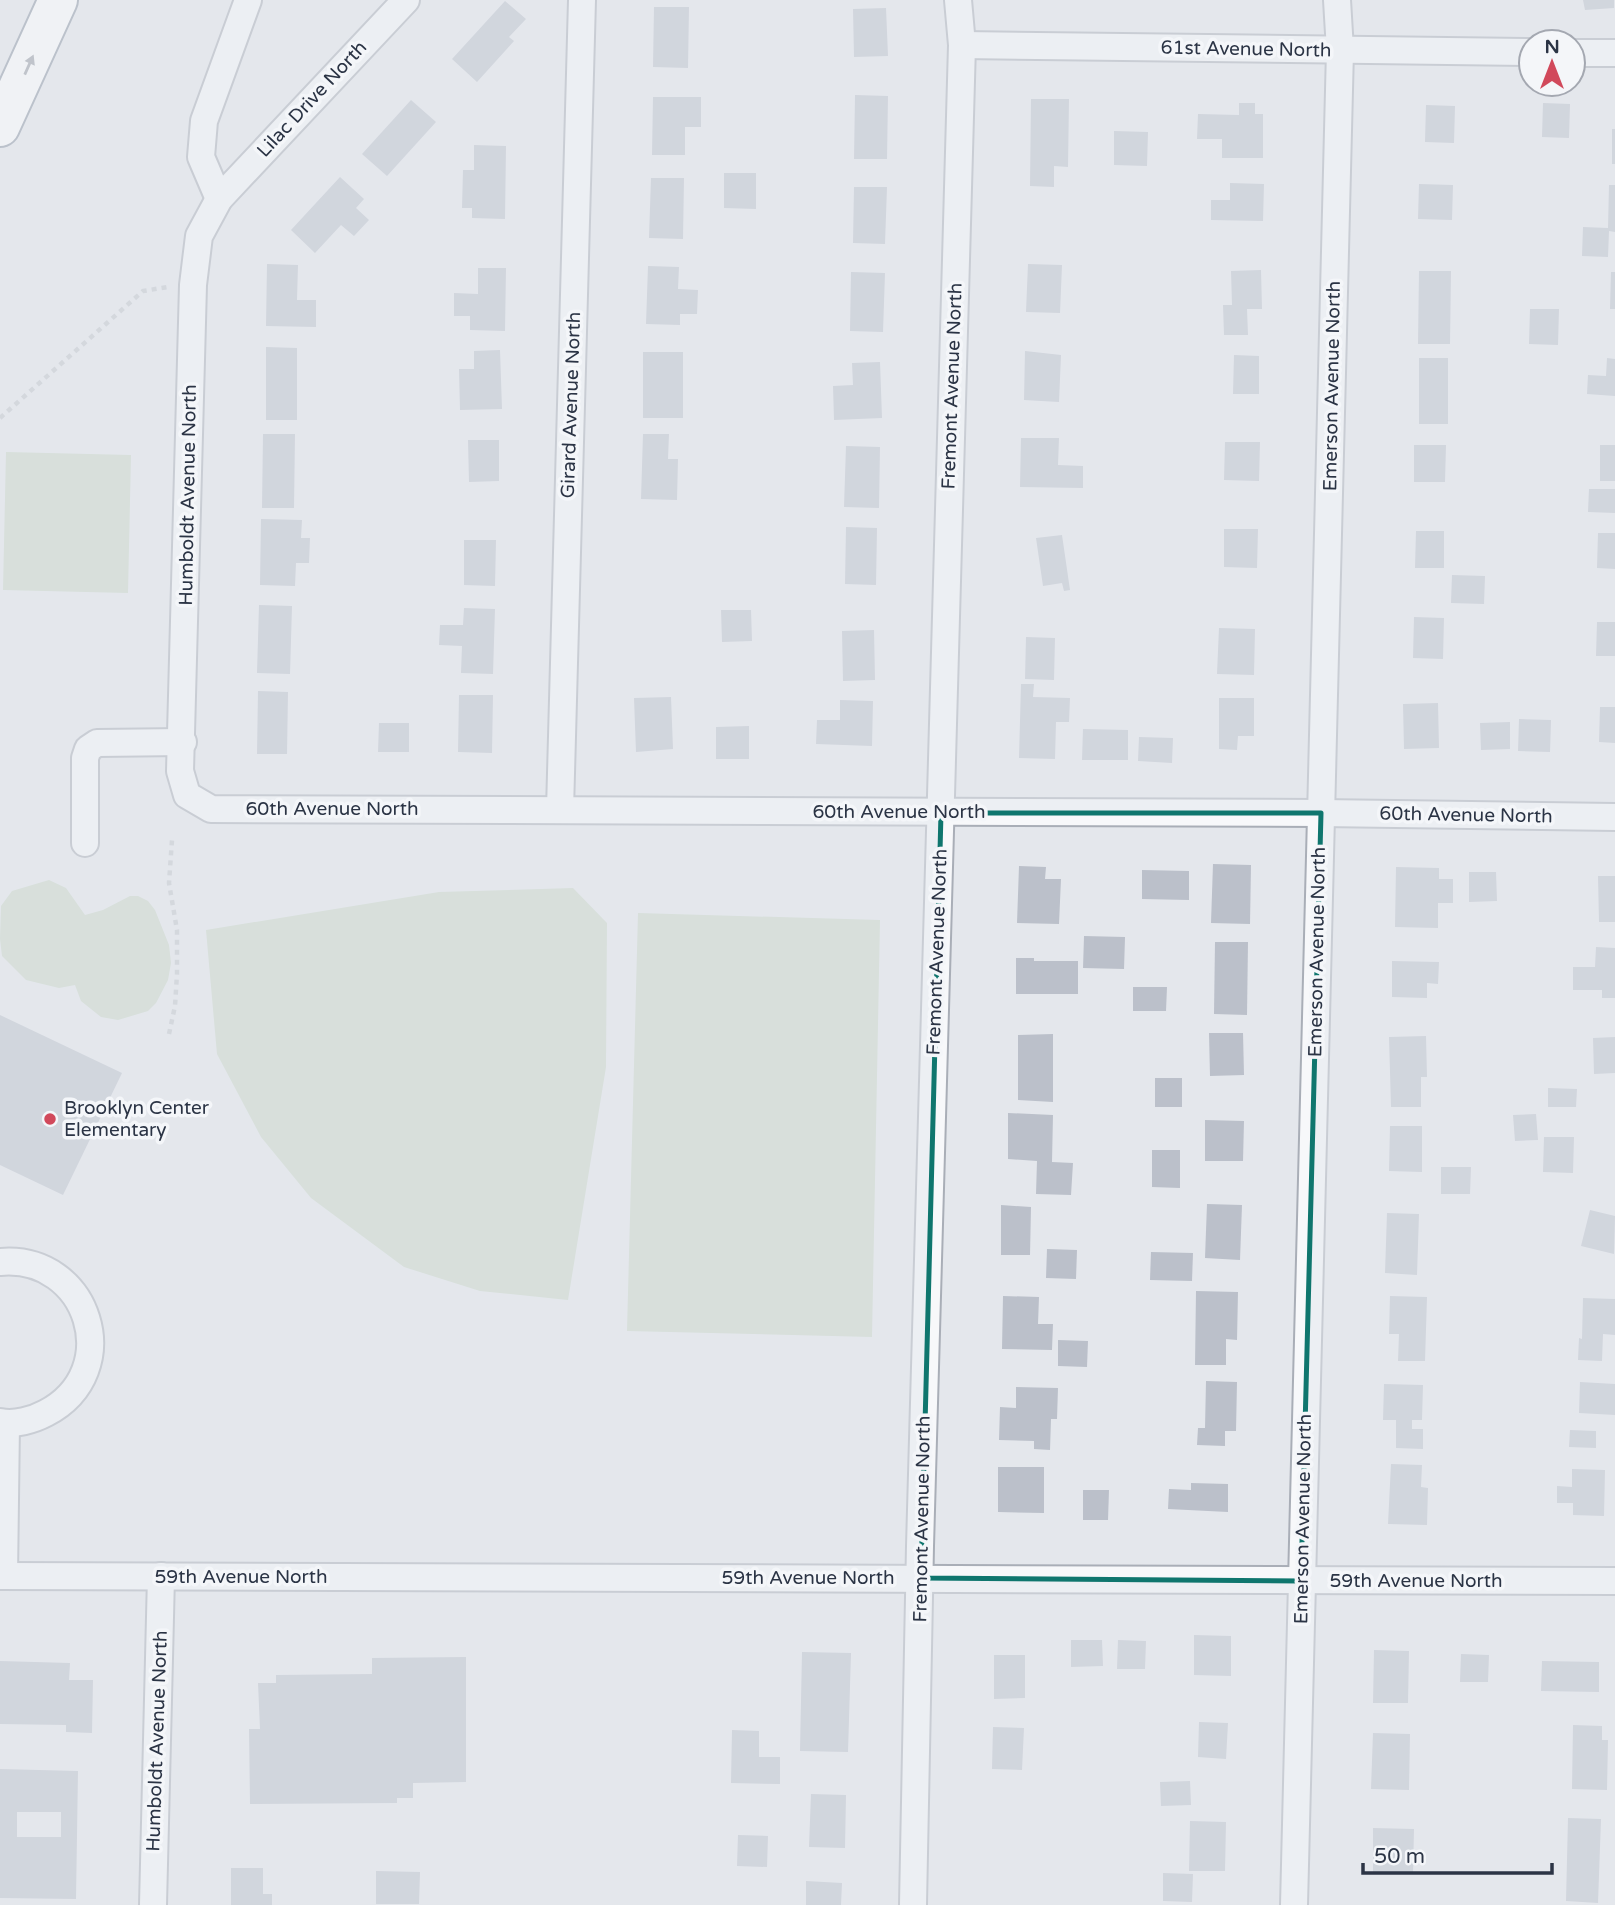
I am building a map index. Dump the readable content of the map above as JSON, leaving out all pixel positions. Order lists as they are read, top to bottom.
{
  "streets": {
    "street": [
      "61st Avenue North",
      "Lilac Drive North",
      "Fremont Avenue North",
      "Emerson Avenue North",
      "Girard Avenue North",
      "Humboldt Avenue North",
      "60th Avenue North",
      "59th Avenue North"
    ]
  },
  "crossings": [
    ["61st Avenue North", "Fremont Avenue North"],
    ["61st Avenue North", "Emerson Avenue North"],
    ["Lilac Drive North", "Humboldt Avenue North"],
    ["Fremont Avenue North", "60th Avenue North"],
    ["Fremont Avenue North", "59th Avenue North"],
    ["Emerson Avenue North", "60th Avenue North"],
    ["Emerson Avenue North", "59th Avenue North"],
    ["Girard Avenue North", "60th Avenue North"],
    ["Humboldt Avenue North", "60th Avenue North"],
    ["Humboldt Avenue North", "59th Avenue North"]
  ],
  "places": ["Brooklyn Center Elementary"],
  "scale_bar": "50 m",
  "north": "top"
}
